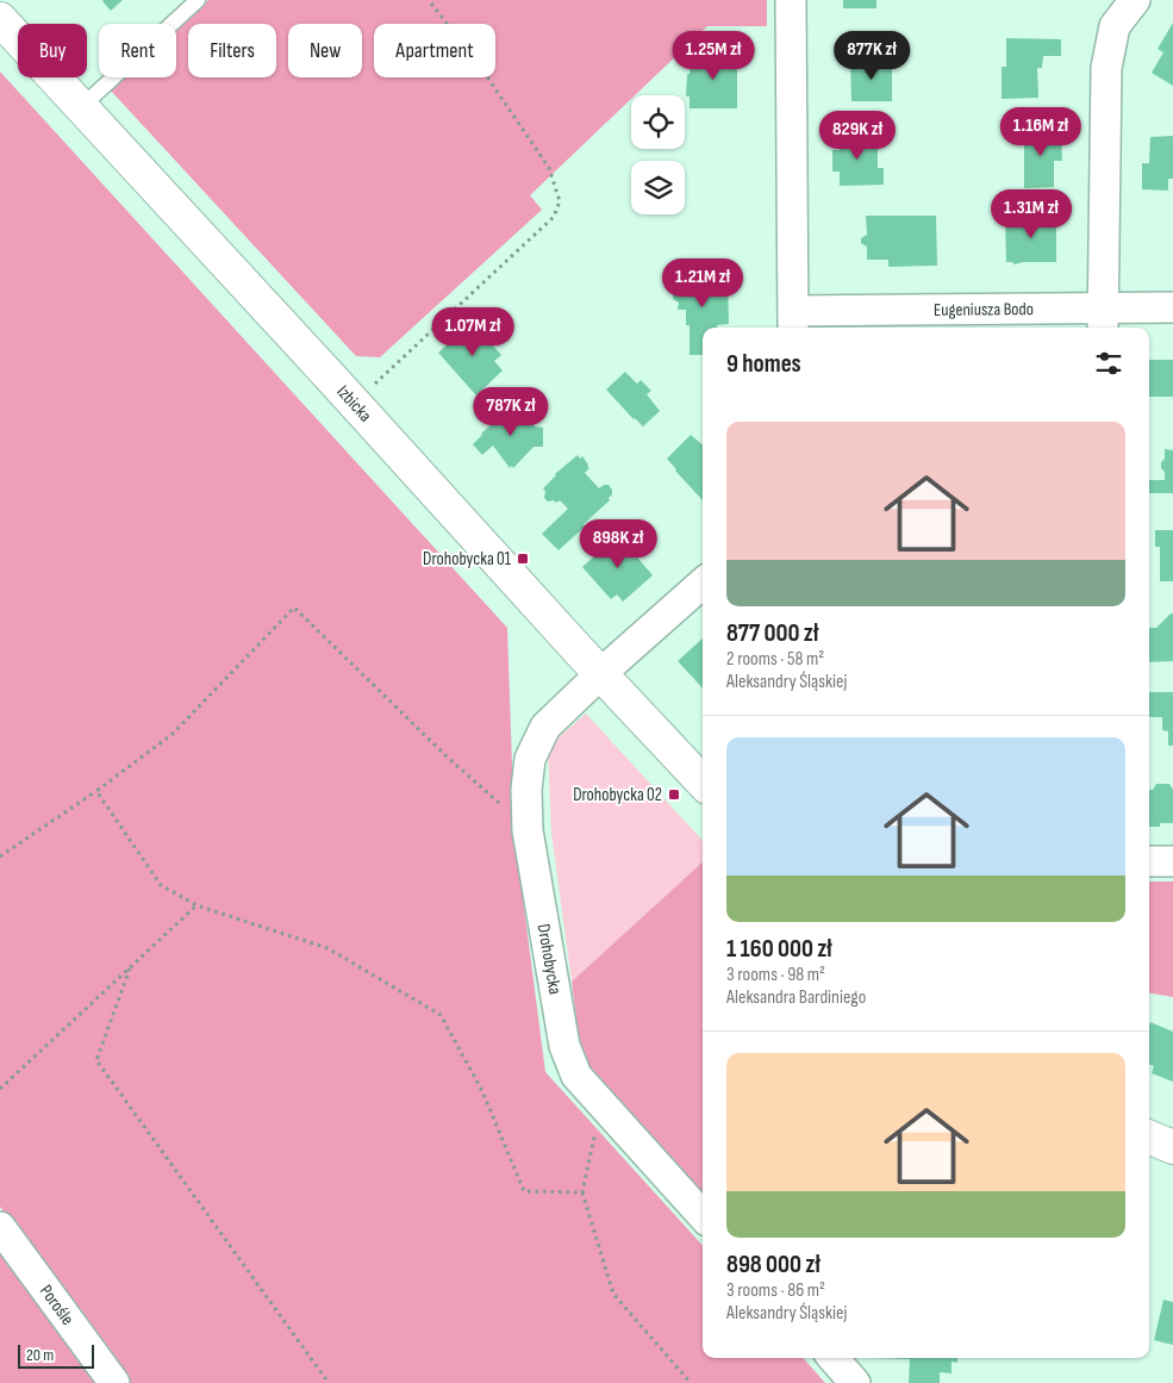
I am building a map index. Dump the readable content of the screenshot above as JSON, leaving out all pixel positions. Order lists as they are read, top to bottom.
{
  "streets": {
    "street": [
      "Eugeniusza Bodo",
      "Izbicka",
      "Drohobycka",
      "Porośle"
    ]
  },
  "crossings": [
    ["Izbicka", "Drohobycka"]
  ],
  "places": {
    "transit": ["Drohobycka 01", "Drohobycka 02"]
  },
  "scale_bar": "20 m",
  "page": {
    "chip": [
      "Buy",
      "Rent",
      "Filters",
      "New",
      "Apartment"
    ],
    "price": [
      "1.25M zł",
      "877K zł",
      "1.16M zł",
      "829K zł",
      "1.31M zł",
      "1.21M zł",
      "1.07M zł",
      "787K zł",
      "898K zł"
    ],
    "heading": "9 homes",
    "list": [
      {
        "name": "877 000 zł",
        "note": "2 rooms · 58 m² · Aleksandry Śląskiej"
      },
      {
        "name": "1 160 000 zł",
        "note": "3 rooms · 98 m² · Aleksandra Bardiniego"
      },
      {
        "name": "898 000 zł",
        "note": "3 rooms · 86 m² · Aleksandry Śląskiej"
      }
    ],
    "scale": "20 m"
  }
}
